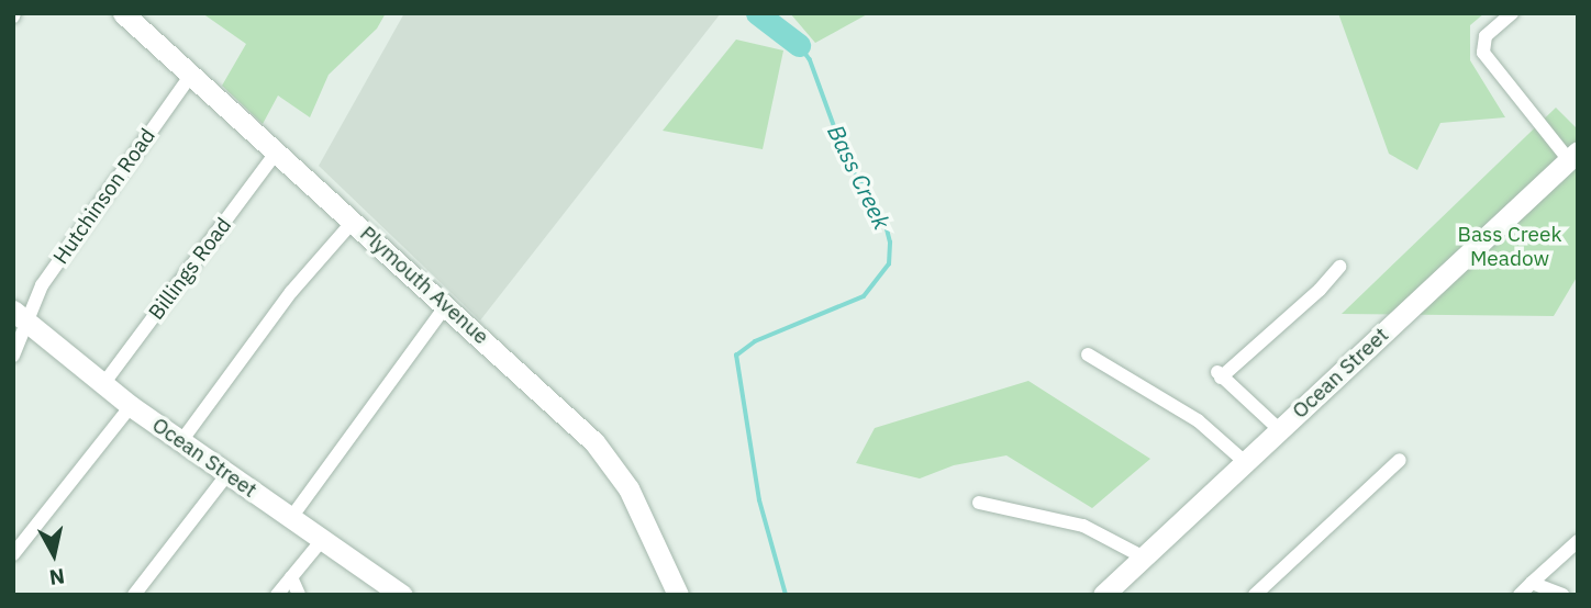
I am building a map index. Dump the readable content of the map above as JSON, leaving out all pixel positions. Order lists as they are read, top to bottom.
{
  "streets": {
    "main road": ["Plymouth Avenue", "Ocean Street"],
    "street": ["Hutchinson Road", "Billings Road"]
  },
  "crossings": [
    ["Hutchinson Road", "Plymouth Avenue"],
    ["Hutchinson Road", "Ocean Street"],
    ["Billings Road", "Plymouth Avenue"],
    ["Billings Road", "Ocean Street"]
  ],
  "water": ["Bass Creek"],
  "parks": ["Bass Creek Meadow"],
  "north": "bottom"
}
